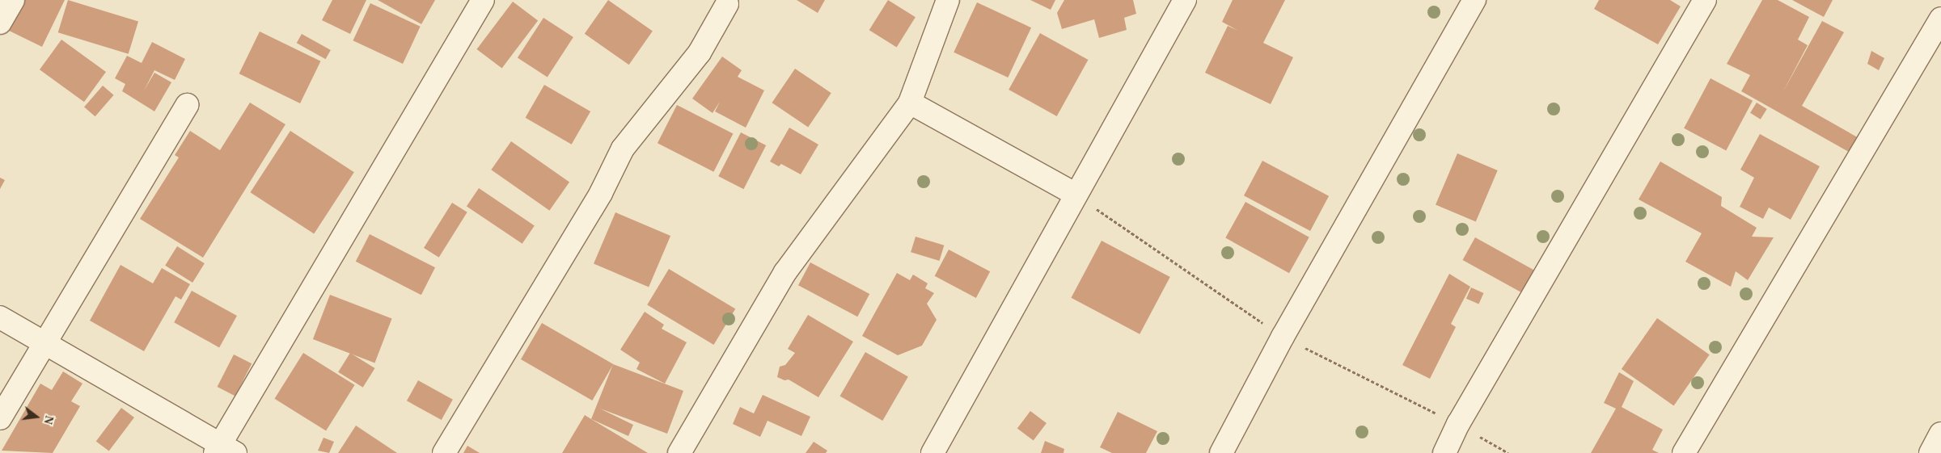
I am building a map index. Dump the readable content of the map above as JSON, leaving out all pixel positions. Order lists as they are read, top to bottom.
{
  "north": "right"
}
